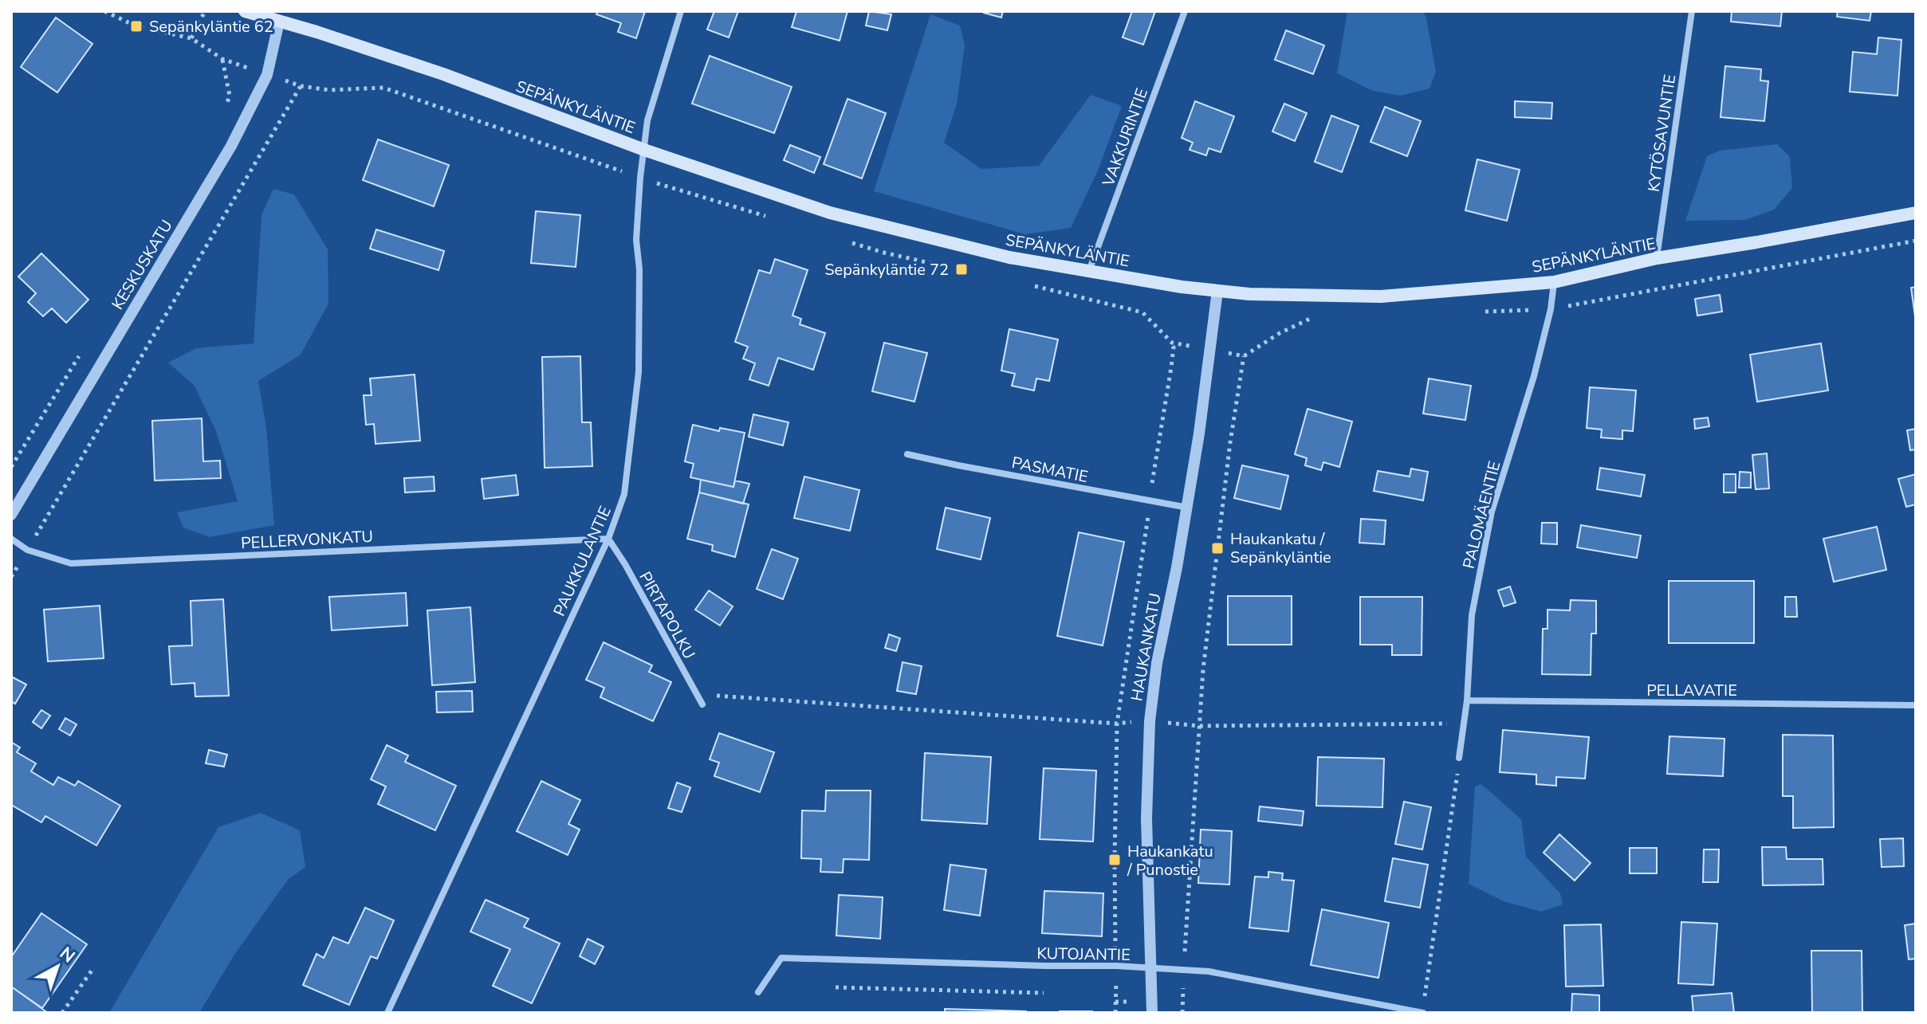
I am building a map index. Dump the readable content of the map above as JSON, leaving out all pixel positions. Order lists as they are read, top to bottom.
{
  "streets": {
    "main road": ["SEPÄNKYLÄNTIE"],
    "street": [
      "KYTÖSAVUNTIE",
      "VAKKURINTIE",
      "KESKUSKATU",
      "PASMATIE",
      "PALOMÄENTIE",
      "PELLERVONKATU",
      "PAUKKULANTIE",
      "PIRTAPOLKU",
      "HAUKANKATU",
      "PELLAVATIE",
      "KUTOJANTIE"
    ]
  },
  "crossings": [
    ["SEPÄNKYLÄNTIE", "KYTÖSAVUNTIE"],
    ["SEPÄNKYLÄNTIE", "VAKKURINTIE"],
    ["SEPÄNKYLÄNTIE", "KESKUSKATU"],
    ["SEPÄNKYLÄNTIE", "PALOMÄENTIE"],
    ["SEPÄNKYLÄNTIE", "PAUKKULANTIE"],
    ["SEPÄNKYLÄNTIE", "HAUKANKATU"],
    ["PASMATIE", "HAUKANKATU"],
    ["PALOMÄENTIE", "PELLAVATIE"],
    ["PELLERVONKATU", "PAUKKULANTIE"],
    ["PELLERVONKATU", "PIRTAPOLKU"],
    ["PAUKKULANTIE", "PIRTAPOLKU"],
    ["HAUKANKATU", "KUTOJANTIE"]
  ],
  "places": {
    "transit": [
      "Sepänkyläntie 62",
      "Sepänkyläntie 72",
      "Haukankatu / Sepänkyläntie",
      "Haukankatu / Punostie"
    ]
  },
  "north": "top right"
}
